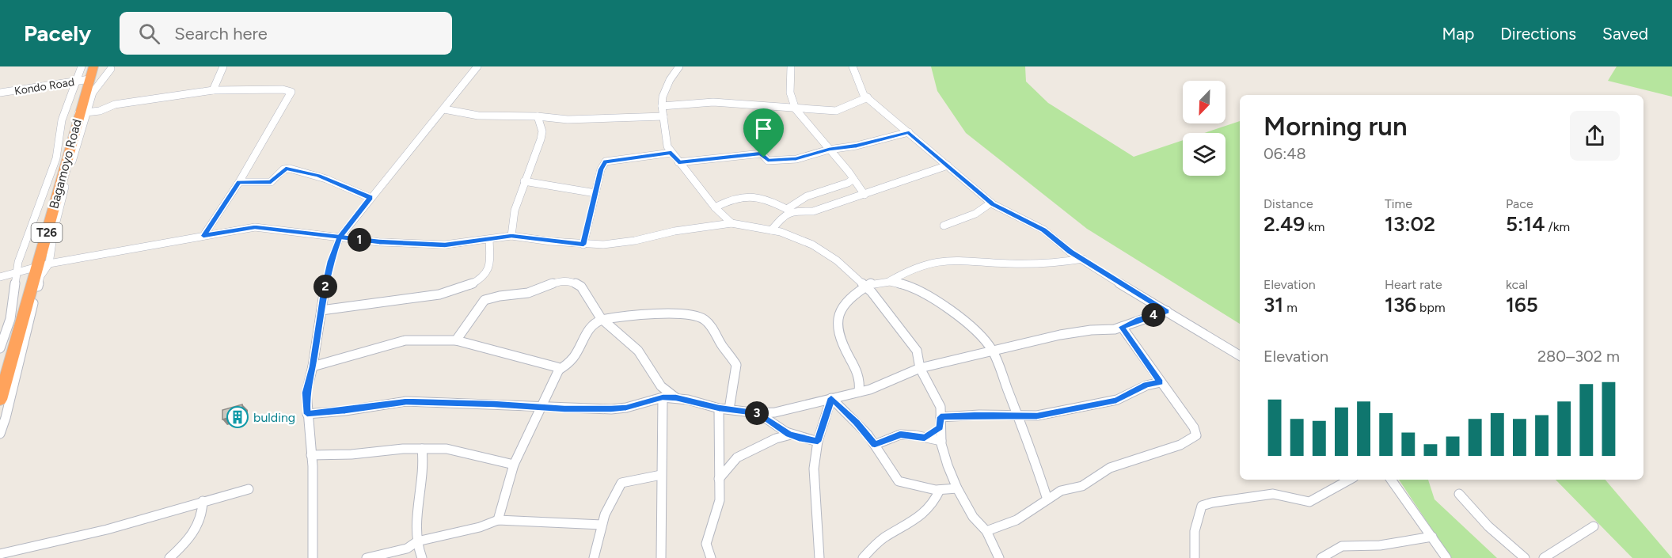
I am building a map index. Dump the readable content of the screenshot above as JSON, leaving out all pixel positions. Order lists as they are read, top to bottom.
{
  "streets": {
    "highway": ["Bagamoyo Road", "T26"],
    "street": ["Kondo Road"]
  },
  "crossings": [
    ["Kondo Road", "Bagamoyo Road"]
  ],
  "places": {
    "building": ["bulding"]
  },
  "north": "bottom left",
  "page": {
    "header": "Pacely",
    "search": "Search here",
    "nav": ["Map", "Directions", "Saved"],
    "heading": ["Morning run", "06:48"],
    "stats": [
      ["Distance", "2.49 km"],
      ["Time", "13:02"],
      ["Pace", "5:14 /km"],
      ["Elevation", "31 m"],
      ["Heart rate", "136 bpm"],
      ["kcal", "165"]
    ],
    "pins": [
      "1",
      "2",
      "4",
      "3"
    ],
    "chart": ["Elevation", "280–302 m"]
  }
}
